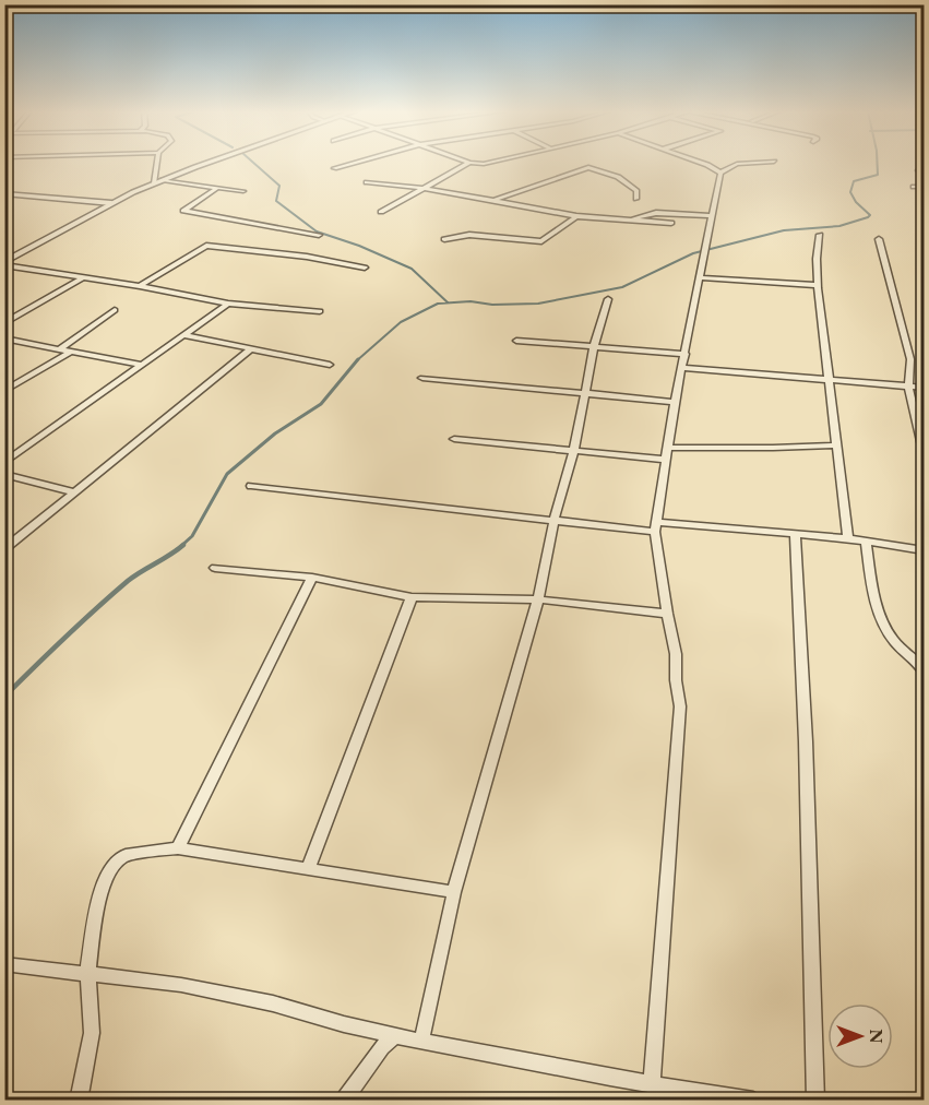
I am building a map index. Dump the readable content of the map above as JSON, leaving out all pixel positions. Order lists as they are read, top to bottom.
{
  "north": "right"
}
